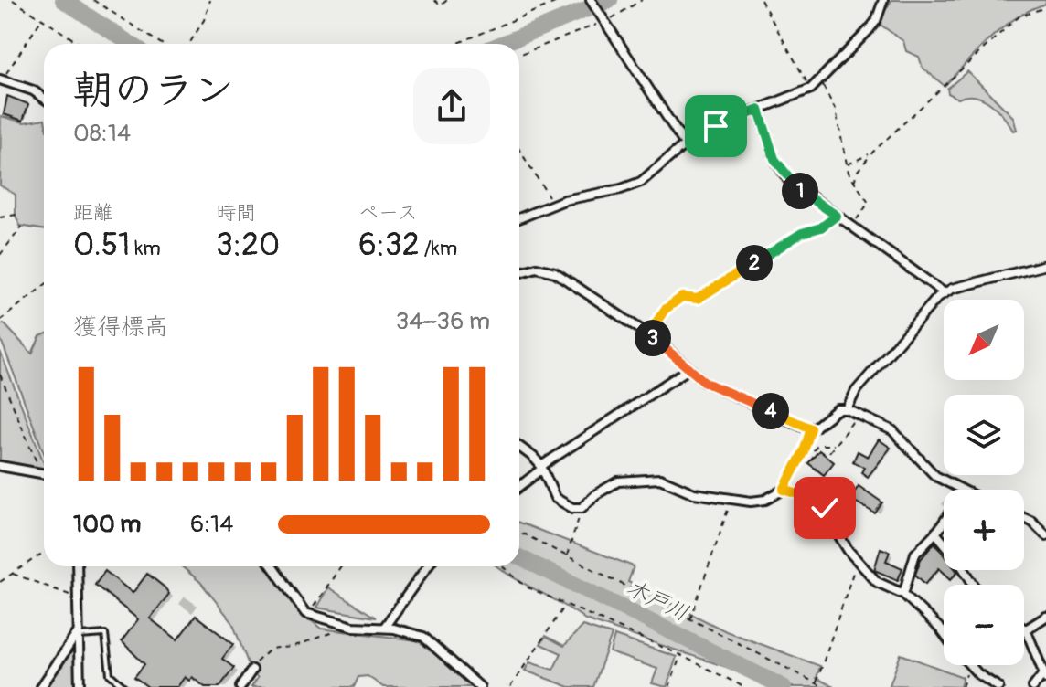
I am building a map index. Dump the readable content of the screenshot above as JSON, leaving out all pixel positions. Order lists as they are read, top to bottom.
{
  "water": ["木戸川"],
  "north": "bottom left",
  "page": {
    "heading": ["朝のラン", "08:14"],
    "stats": [
      ["距離", "0.51 km"],
      ["時間", "3:20"],
      ["ペース", "6:32 /km"]
    ],
    "pins": [
      "1",
      "2",
      "3",
      "4"
    ],
    "chart": ["獲得標高", "34–36 m"],
    "map_buttons": ["+", "−"],
    "list": [
      {
        "name": "100 m",
        "note": "6:14"
      }
    ]
  }
}
